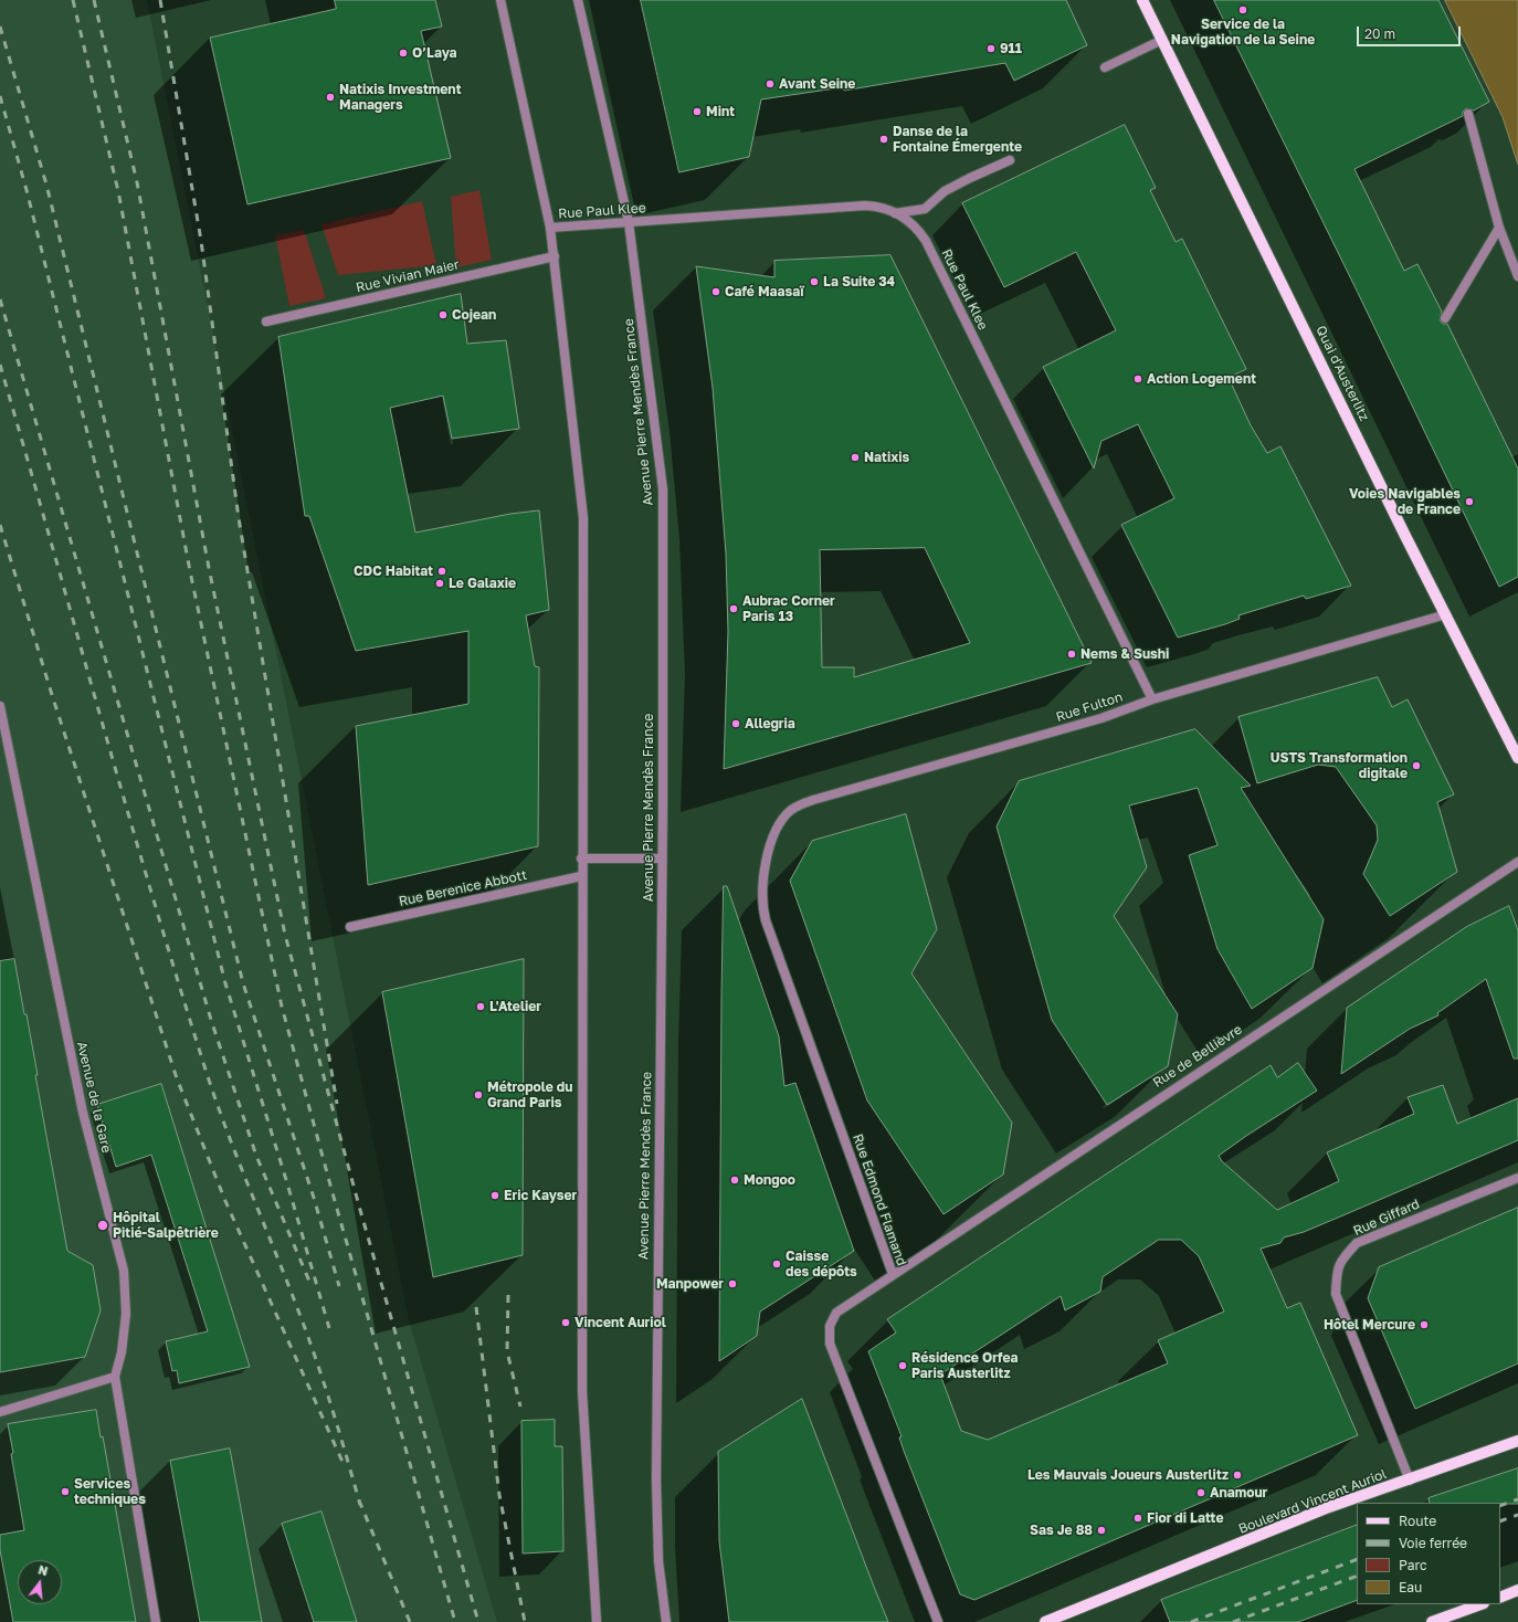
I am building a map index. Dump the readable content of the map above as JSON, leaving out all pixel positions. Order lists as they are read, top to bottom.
{
  "streets": {
    "main road": ["Quai d'Austerlitz", "Boulevard Vincent Auriol"],
    "street": [
      "Rue Paul Klee",
      "Rue Vivian Maier",
      "Avenue Pierre Mendès France",
      "Rue Fulton",
      "Rue Berenice Abbott",
      "Rue de Bellièvre",
      "Avenue de la Gare",
      "Rue Edmond Flamand",
      "Rue Giffard"
    ]
  },
  "crossings": [
    ["Rue Paul Klee", "Avenue Pierre Mendès France"],
    ["Rue Paul Klee", "Rue Fulton"],
    ["Quai d'Austerlitz", "Rue Fulton"],
    ["Rue Fulton", "Rue Edmond Flamand"],
    ["Rue de Bellièvre", "Rue Edmond Flamand"],
    ["Rue Giffard", "Boulevard Vincent Auriol"]
  ],
  "places": [
    "Service de la Navigation de la Seine",
    "911",
    "O’Laya",
    "Avant Seine",
    "Natixis Investment Managers",
    "Mint",
    "Danse de la Fontaine Émergente",
    "La Suite 34",
    "Café Maasaï",
    "Cojean",
    "Action Logement",
    "Natixis",
    "Voies Navigables de France",
    "CDC Habitat",
    "Le Galaxie",
    "Aubrac Corner Paris 13",
    "Nems & Sushi",
    "Allegria",
    "USTS Transformation digitale",
    "L'Atelier",
    "Métropole du Grand Paris",
    "Mongoo",
    "Eric Kayser",
    "Hôpital Pitié-Salpêtrière",
    "Caisse des dépôts",
    "Manpower",
    "Vincent Auriol",
    "Hôtel Mercure",
    "Résidence Orfea Paris Austerlitz",
    "Les Mauvais Joueurs Austerlitz",
    "Services techniques",
    "Anamour",
    "Fior di Latte",
    "Sas Je 88"
  ],
  "legend": [
    "Route",
    "Voie ferrée",
    "Parc",
    "Eau"
  ],
  "scale_bar": "20 m",
  "north": "top"
}
